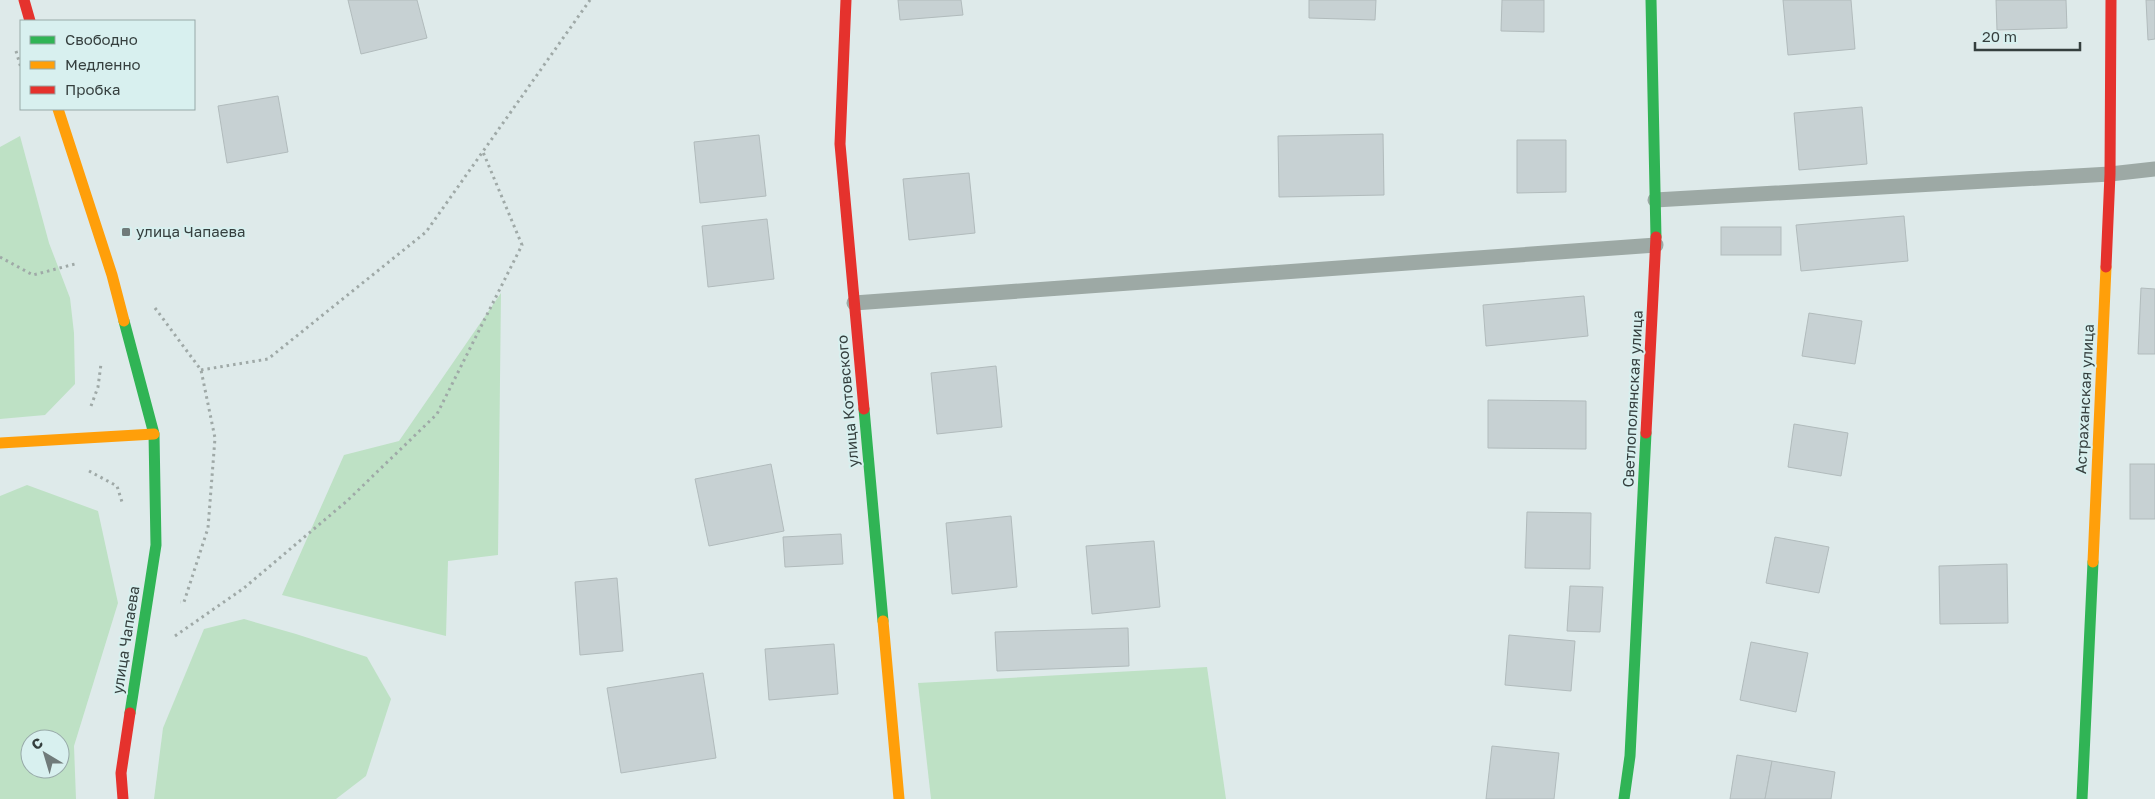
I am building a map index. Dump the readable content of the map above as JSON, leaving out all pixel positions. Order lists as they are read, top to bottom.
{
  "streets": {
    "street": [
      "Светлополянская улица",
      "Астраханская улица",
      "улица Котовского",
      "улица Чапаева"
    ]
  },
  "places": {
    "transit": ["улица Чапаева"]
  },
  "legend": ["Свободно", "Медленно", "Пробка"],
  "scale_bar": "20 m",
  "north": "top left"
}
